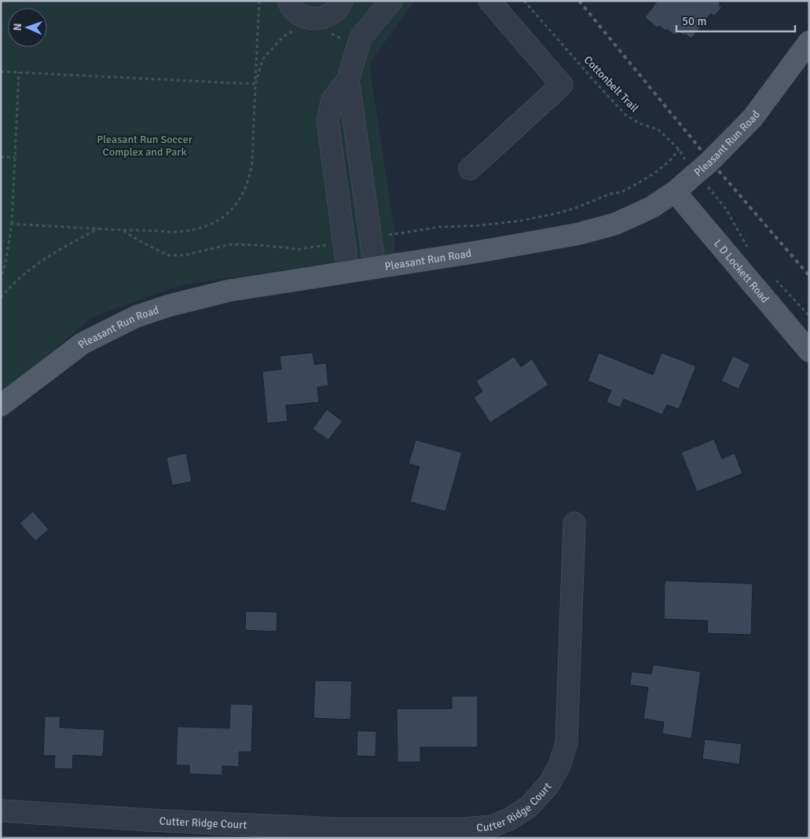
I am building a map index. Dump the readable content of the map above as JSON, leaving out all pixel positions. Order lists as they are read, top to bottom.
{
  "streets": {
    "main road": ["Pleasant Run Road", "L D Lockett Road"],
    "street": ["Cutter Ridge Court"],
    "path": ["Cottonbelt Trail"]
  },
  "crossings": [
    ["Cottonbelt Trail", "Pleasant Run Road"],
    ["Pleasant Run Road", "L D Lockett Road"]
  ],
  "parks": ["Pleasant Run Soccer Complex and Park"],
  "scale_bar": "50 m",
  "north": "left"
}
